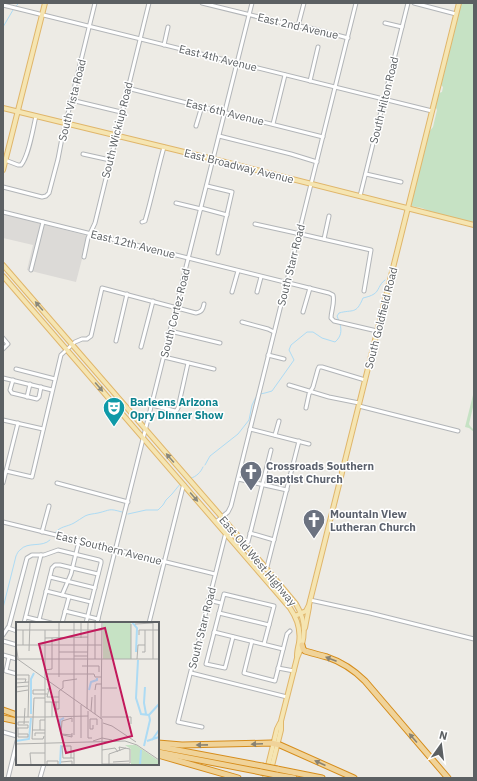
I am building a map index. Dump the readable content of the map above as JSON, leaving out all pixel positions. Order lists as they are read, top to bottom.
{
  "streets": {
    "main road": ["East Broadway Avenue", "South Goldfield Road", "East Old West Highway"],
    "street": [
      "East 2nd Avenue",
      "East 4th Avenue",
      "South Vista Road",
      "South Hilton Road",
      "East 6th Avenue",
      "South Wickiup Road",
      "East 12th Avenue",
      "South Starr Road",
      "South Cortez Road",
      "East Southern Avenue"
    ]
  },
  "crossings": [
    ["East 2nd Avenue", "South Starr Road"],
    ["East 2nd Avenue", "South Cortez Road"],
    ["East 4th Avenue", "South Vista Road"],
    ["East 4th Avenue", "South Hilton Road"],
    ["East 4th Avenue", "South Wickiup Road"],
    ["East 4th Avenue", "South Starr Road"],
    ["East 4th Avenue", "South Cortez Road"],
    ["East 4th Avenue", "South Goldfield Road"],
    ["South Vista Road", "East Broadway Avenue"],
    ["South Hilton Road", "East Broadway Avenue"],
    ["East 6th Avenue", "South Wickiup Road"],
    ["East 6th Avenue", "South Starr Road"],
    ["East 6th Avenue", "South Cortez Road"],
    ["South Wickiup Road", "East Broadway Avenue"],
    ["South Wickiup Road", "East 12th Avenue"],
    ["East Broadway Avenue", "South Starr Road"],
    ["East Broadway Avenue", "South Cortez Road"],
    ["East Broadway Avenue", "South Goldfield Road"],
    ["East 12th Avenue", "South Starr Road"],
    ["East 12th Avenue", "South Cortez Road"],
    ["East 12th Avenue", "South Goldfield Road"],
    ["South Starr Road", "East Southern Avenue"],
    ["South Starr Road", "East Old West Highway"],
    ["South Cortez Road", "East Southern Avenue"],
    ["South Cortez Road", "East Old West Highway"],
    ["South Goldfield Road", "East Old West Highway"]
  ],
  "places": {
    "theatre": ["Barleens Arizona Opry Dinner Show"],
    "church": ["Crossroads Southern Baptist Church", "Mountain View Lutheran Church"]
  },
  "north": "top"
}
